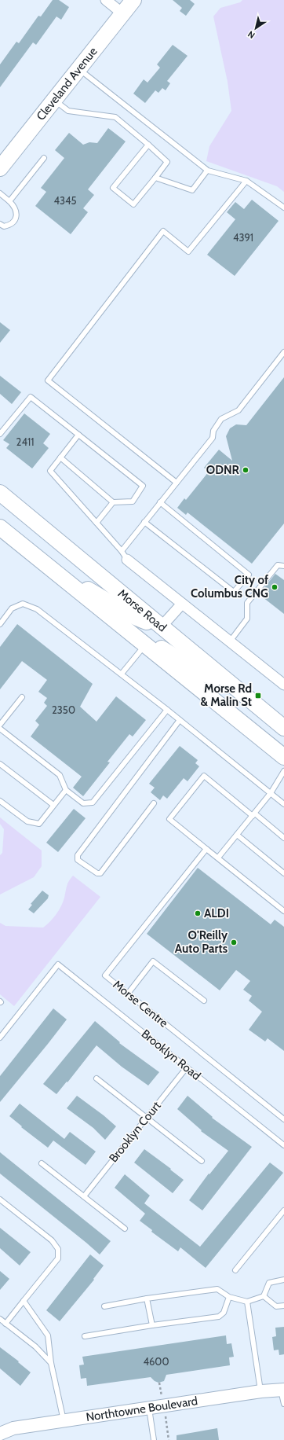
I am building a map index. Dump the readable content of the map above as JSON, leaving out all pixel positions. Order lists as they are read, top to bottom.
{
  "streets": {
    "main road": ["Cleveland Avenue", "Morse Road"],
    "street": ["Northtowne Boulevard"],
    "lane": ["Morse Centre", "Brooklyn Road", "Brooklyn Court"]
  },
  "crossings": [
    ["Brooklyn Road", "Brooklyn Court"]
  ],
  "places": {
    "other": [
      "ODNR",
      "City of Columbus CNG",
      "ALDI",
      "O'Reilly Auto Parts"
    ],
    "transit": ["Morse Rd & Malin St"]
  },
  "house_numbers": [
    "4345",
    "4391",
    "2411",
    "2350",
    "4600"
  ],
  "north": "bottom left"
}
